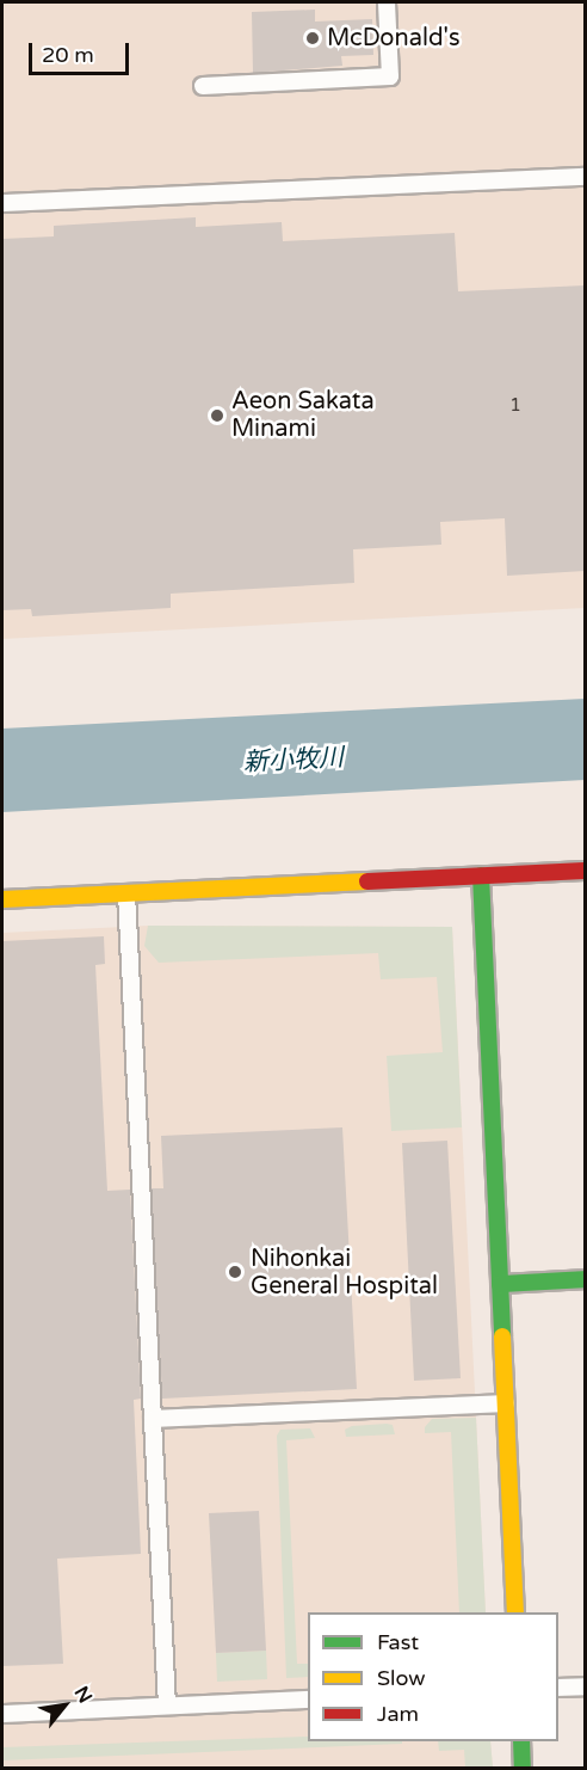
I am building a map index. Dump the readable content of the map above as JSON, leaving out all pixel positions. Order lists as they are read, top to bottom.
{
  "water": ["新小牧川"],
  "places": ["McDonald's", "Aeon Sakata Minami", "Nihonkai General Hospital"],
  "house_numbers": ["1"],
  "legend": ["Fast", "Slow", "Jam"],
  "scale_bar": "20 m",
  "north": "top right"
}
